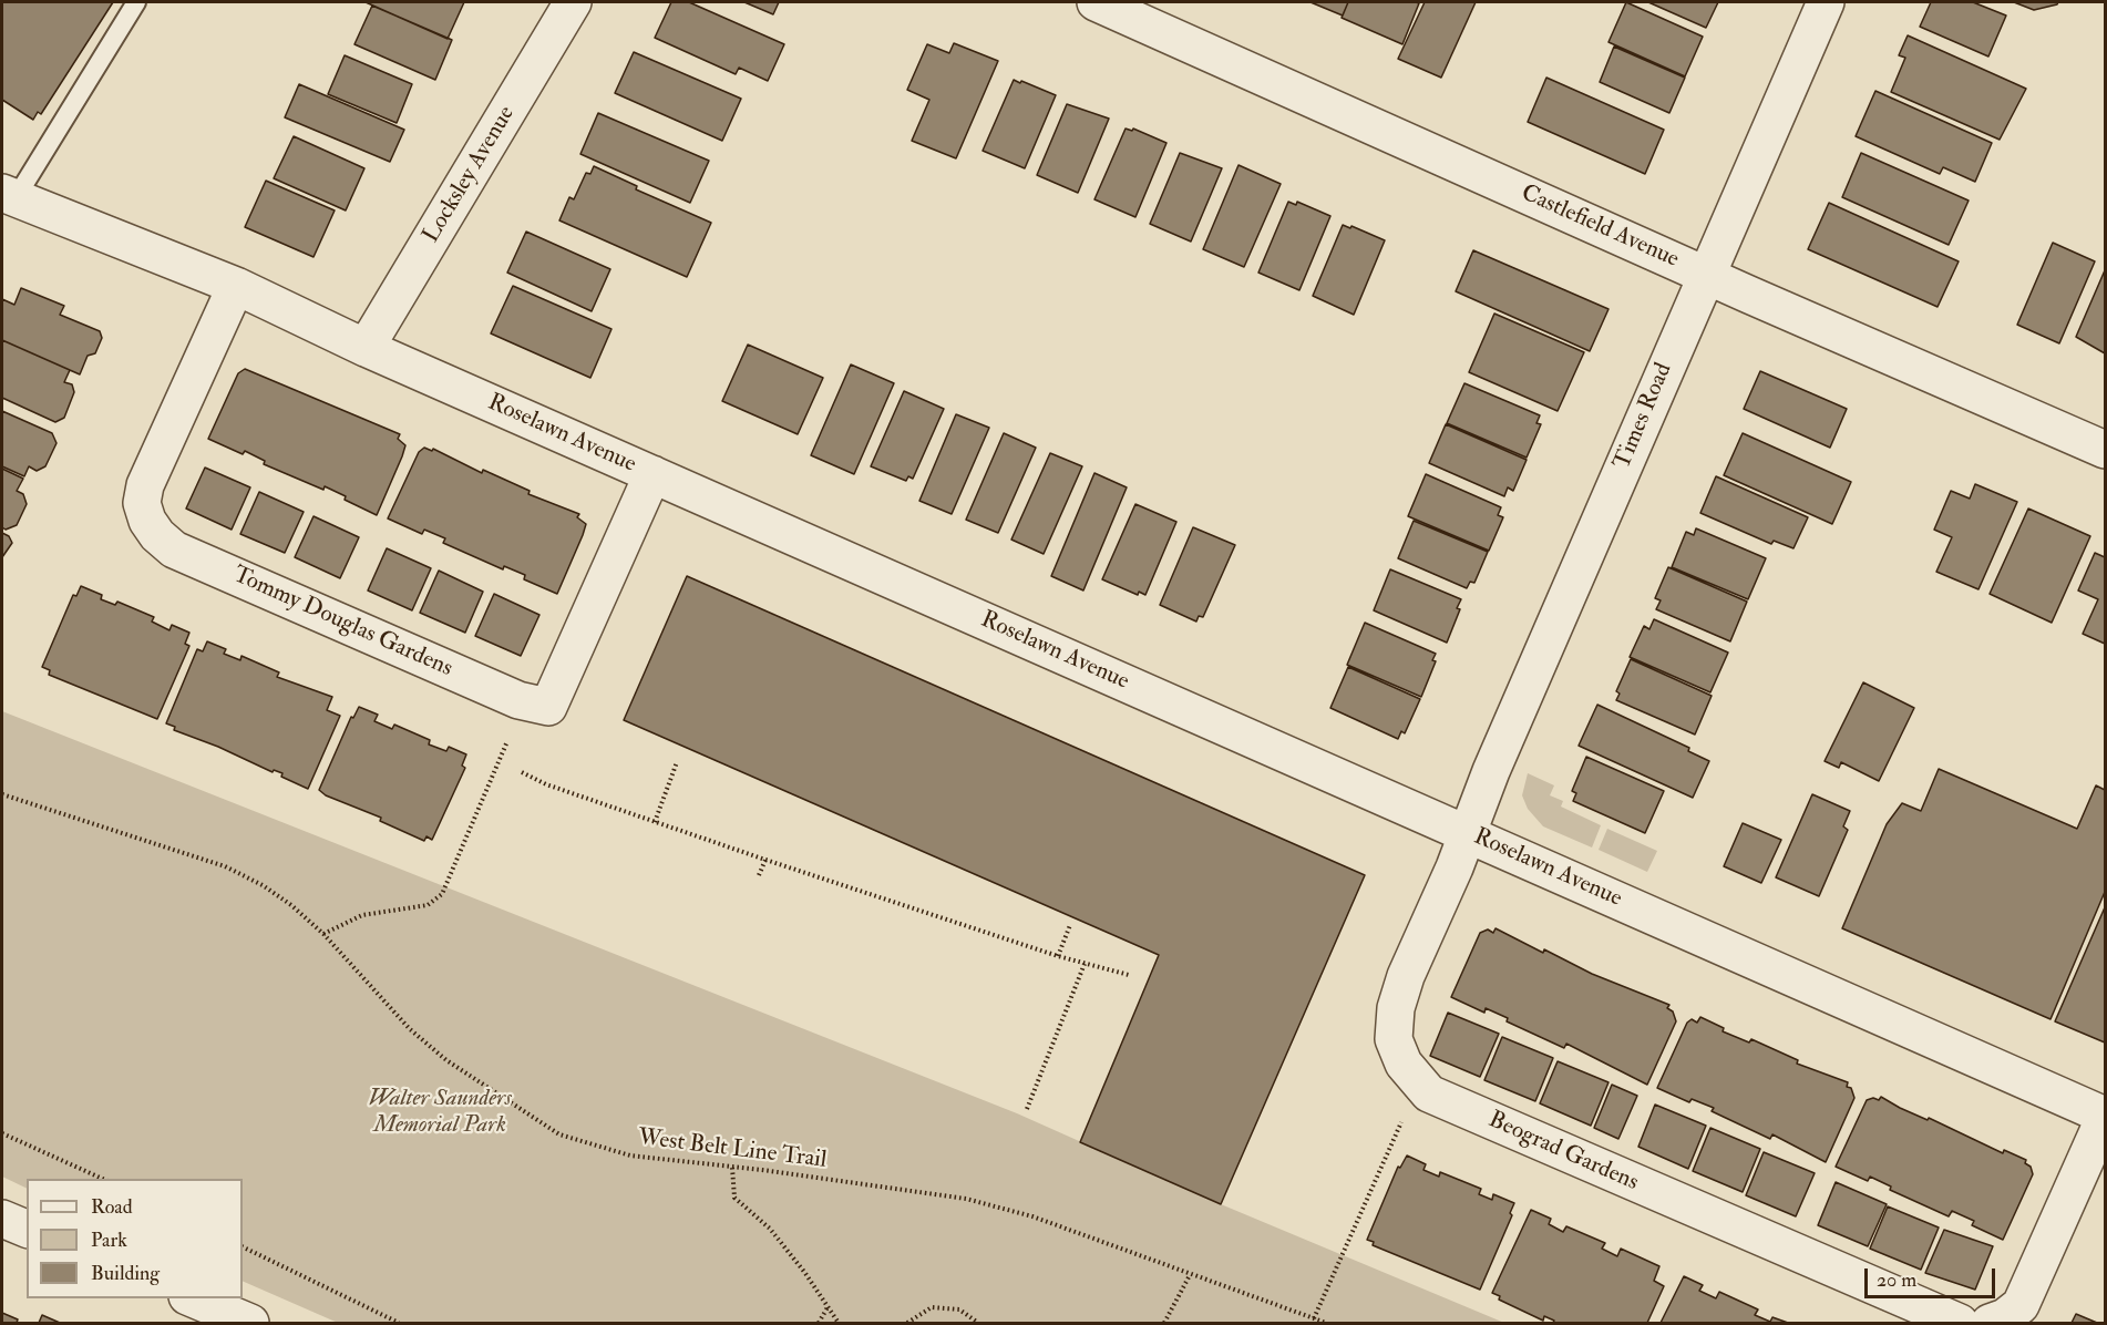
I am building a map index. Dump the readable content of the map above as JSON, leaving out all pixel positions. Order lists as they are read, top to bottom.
{
  "streets": {
    "street": [
      "Locksley Avenue",
      "Castlefield Avenue",
      "Times Road",
      "Roselawn Avenue",
      "Tommy Douglas Gardens",
      "Beograd Gardens"
    ],
    "path": ["West Belt Line Trail"]
  },
  "crossings": [
    ["Locksley Avenue", "Roselawn Avenue"],
    ["Castlefield Avenue", "Times Road"],
    ["Times Road", "Roselawn Avenue"],
    ["Times Road", "Beograd Gardens"],
    ["Roselawn Avenue", "Tommy Douglas Gardens"],
    ["Roselawn Avenue", "Beograd Gardens"]
  ],
  "parks": ["Walter Saunders Memorial Park"],
  "legend": ["Road", "Park", "Building"],
  "scale_bar": "20 m"
}
